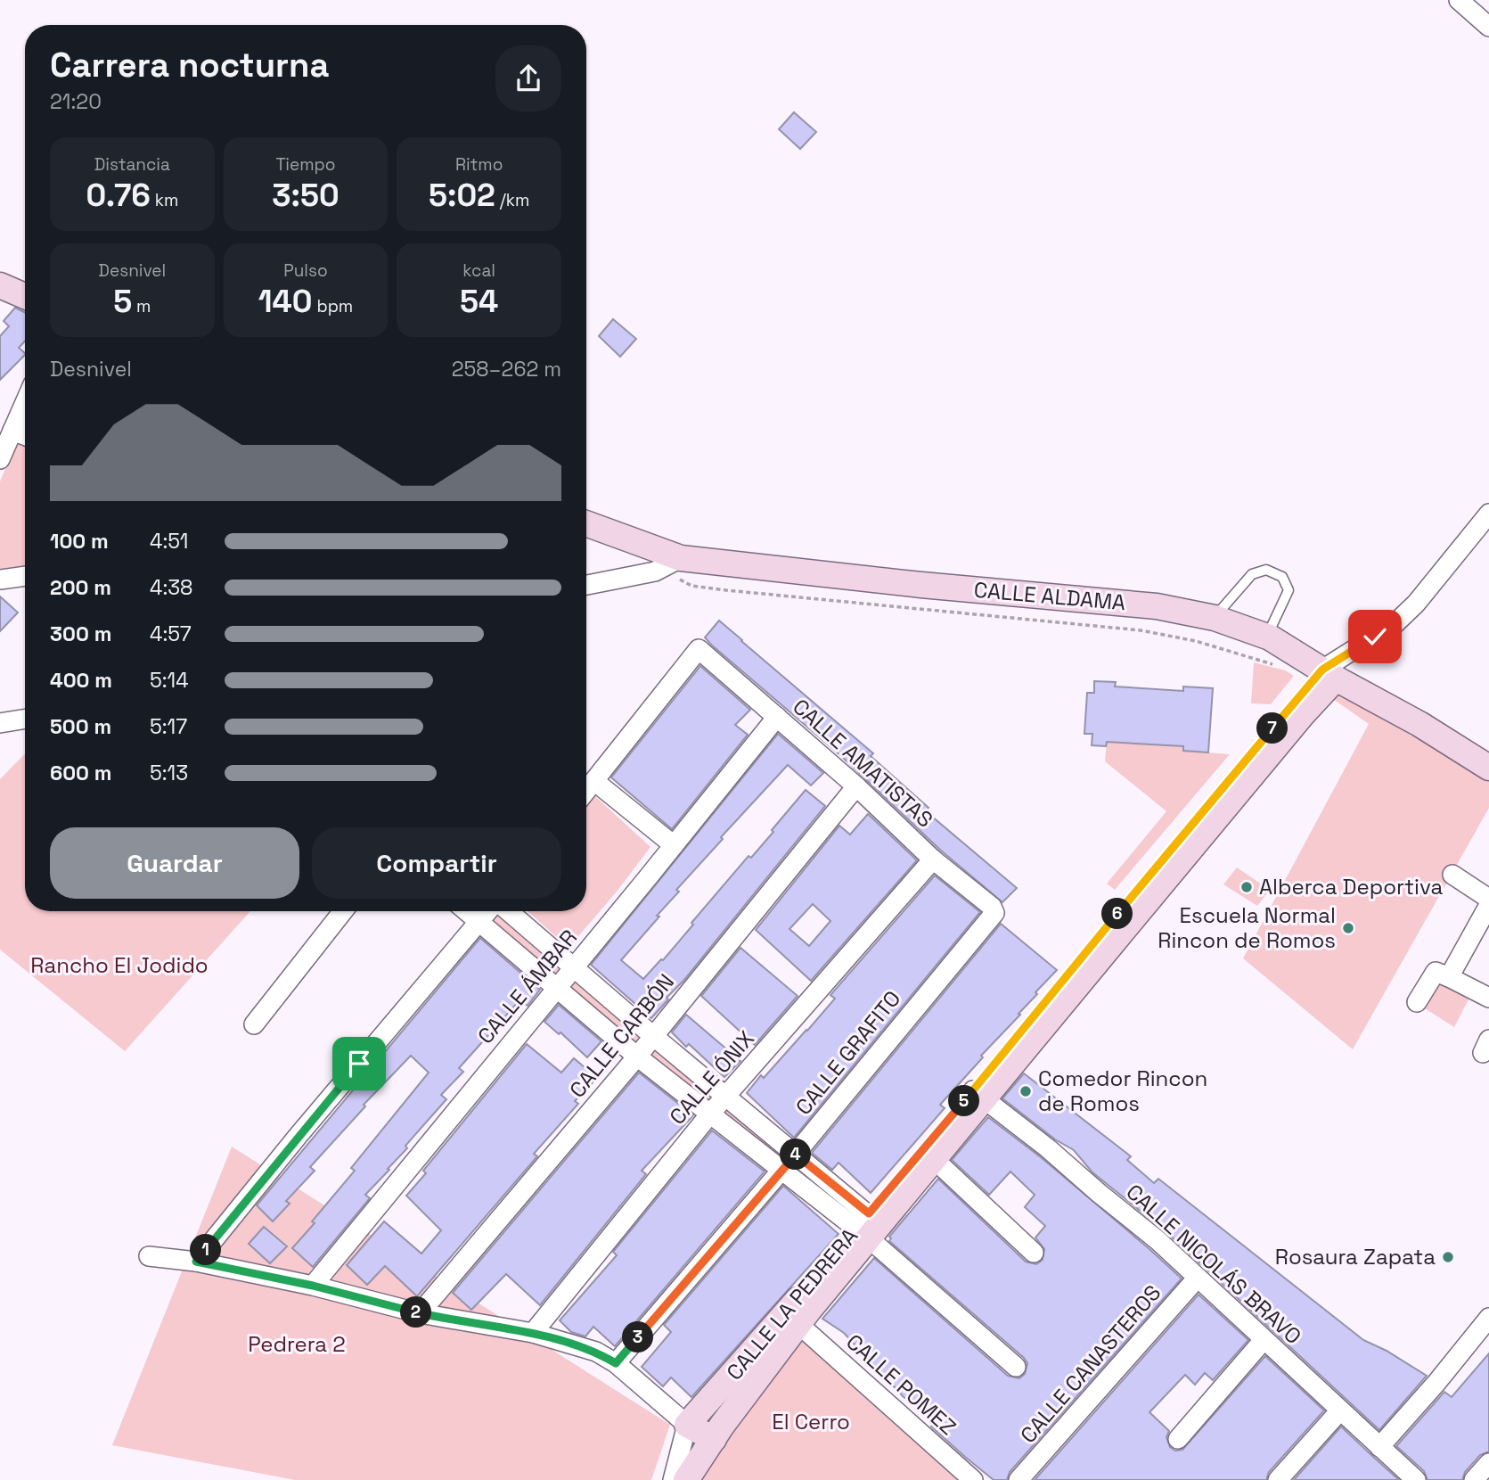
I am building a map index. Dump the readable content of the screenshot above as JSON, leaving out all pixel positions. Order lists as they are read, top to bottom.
{
  "streets": {
    "main road": ["CALLE ALDAMA", "CALLE LA PEDRERA"],
    "street": [
      "CALLE AMATISTAS",
      "CALLE ÁMBAR",
      "CALLE CARBÓN",
      "CALLE GRAFITO",
      "CALLE ÓNIX",
      "CALLE NICOLÁS BRAVO",
      "CALLE CANASTEROS",
      "CALLE POMEZ"
    ]
  },
  "crossings": [
    ["CALLE ALDAMA", "CALLE LA PEDRERA"],
    ["CALLE AMATISTAS", "CALLE ÁMBAR"],
    ["CALLE AMATISTAS", "CALLE CARBÓN"],
    ["CALLE AMATISTAS", "CALLE GRAFITO"],
    ["CALLE AMATISTAS", "CALLE ÓNIX"],
    ["CALLE NICOLÁS BRAVO", "CALLE LA PEDRERA"],
    ["CALLE NICOLÁS BRAVO", "CALLE CANASTEROS"],
    ["CALLE LA PEDRERA", "CALLE POMEZ"]
  ],
  "parks": ["Rancho El Jodido", "Pedrera 2", "El Cerro"],
  "places": [
    "Alberca Deportiva",
    "Escuela Normal Rincon de Romos",
    "Comedor Rincon de Romos",
    "Rosaura Zapata"
  ],
  "page": {
    "heading": ["Carrera nocturna", "21:20"],
    "stats": [
      ["Distancia", "0.76 km"],
      ["Tiempo", "3:50"],
      ["Ritmo", "5:02 /km"],
      ["Desnivel", "5 m"],
      ["Pulso", "140 bpm"],
      ["kcal", "54"]
    ],
    "chart": ["Desnivel", "258–262 m"],
    "list": [
      {
        "name": "100 m",
        "note": "4:51"
      },
      {
        "name": "200 m",
        "note": "4:38"
      },
      {
        "name": "300 m",
        "note": "4:57"
      },
      {
        "name": "400 m",
        "note": "5:14"
      },
      {
        "name": "500 m",
        "note": "5:17"
      },
      {
        "name": "600 m",
        "note": "5:13"
      }
    ],
    "pins": [
      "7",
      "6",
      "5",
      "4",
      "1",
      "2",
      "3"
    ],
    "buttons": ["Guardar", "Compartir"]
  }
}
